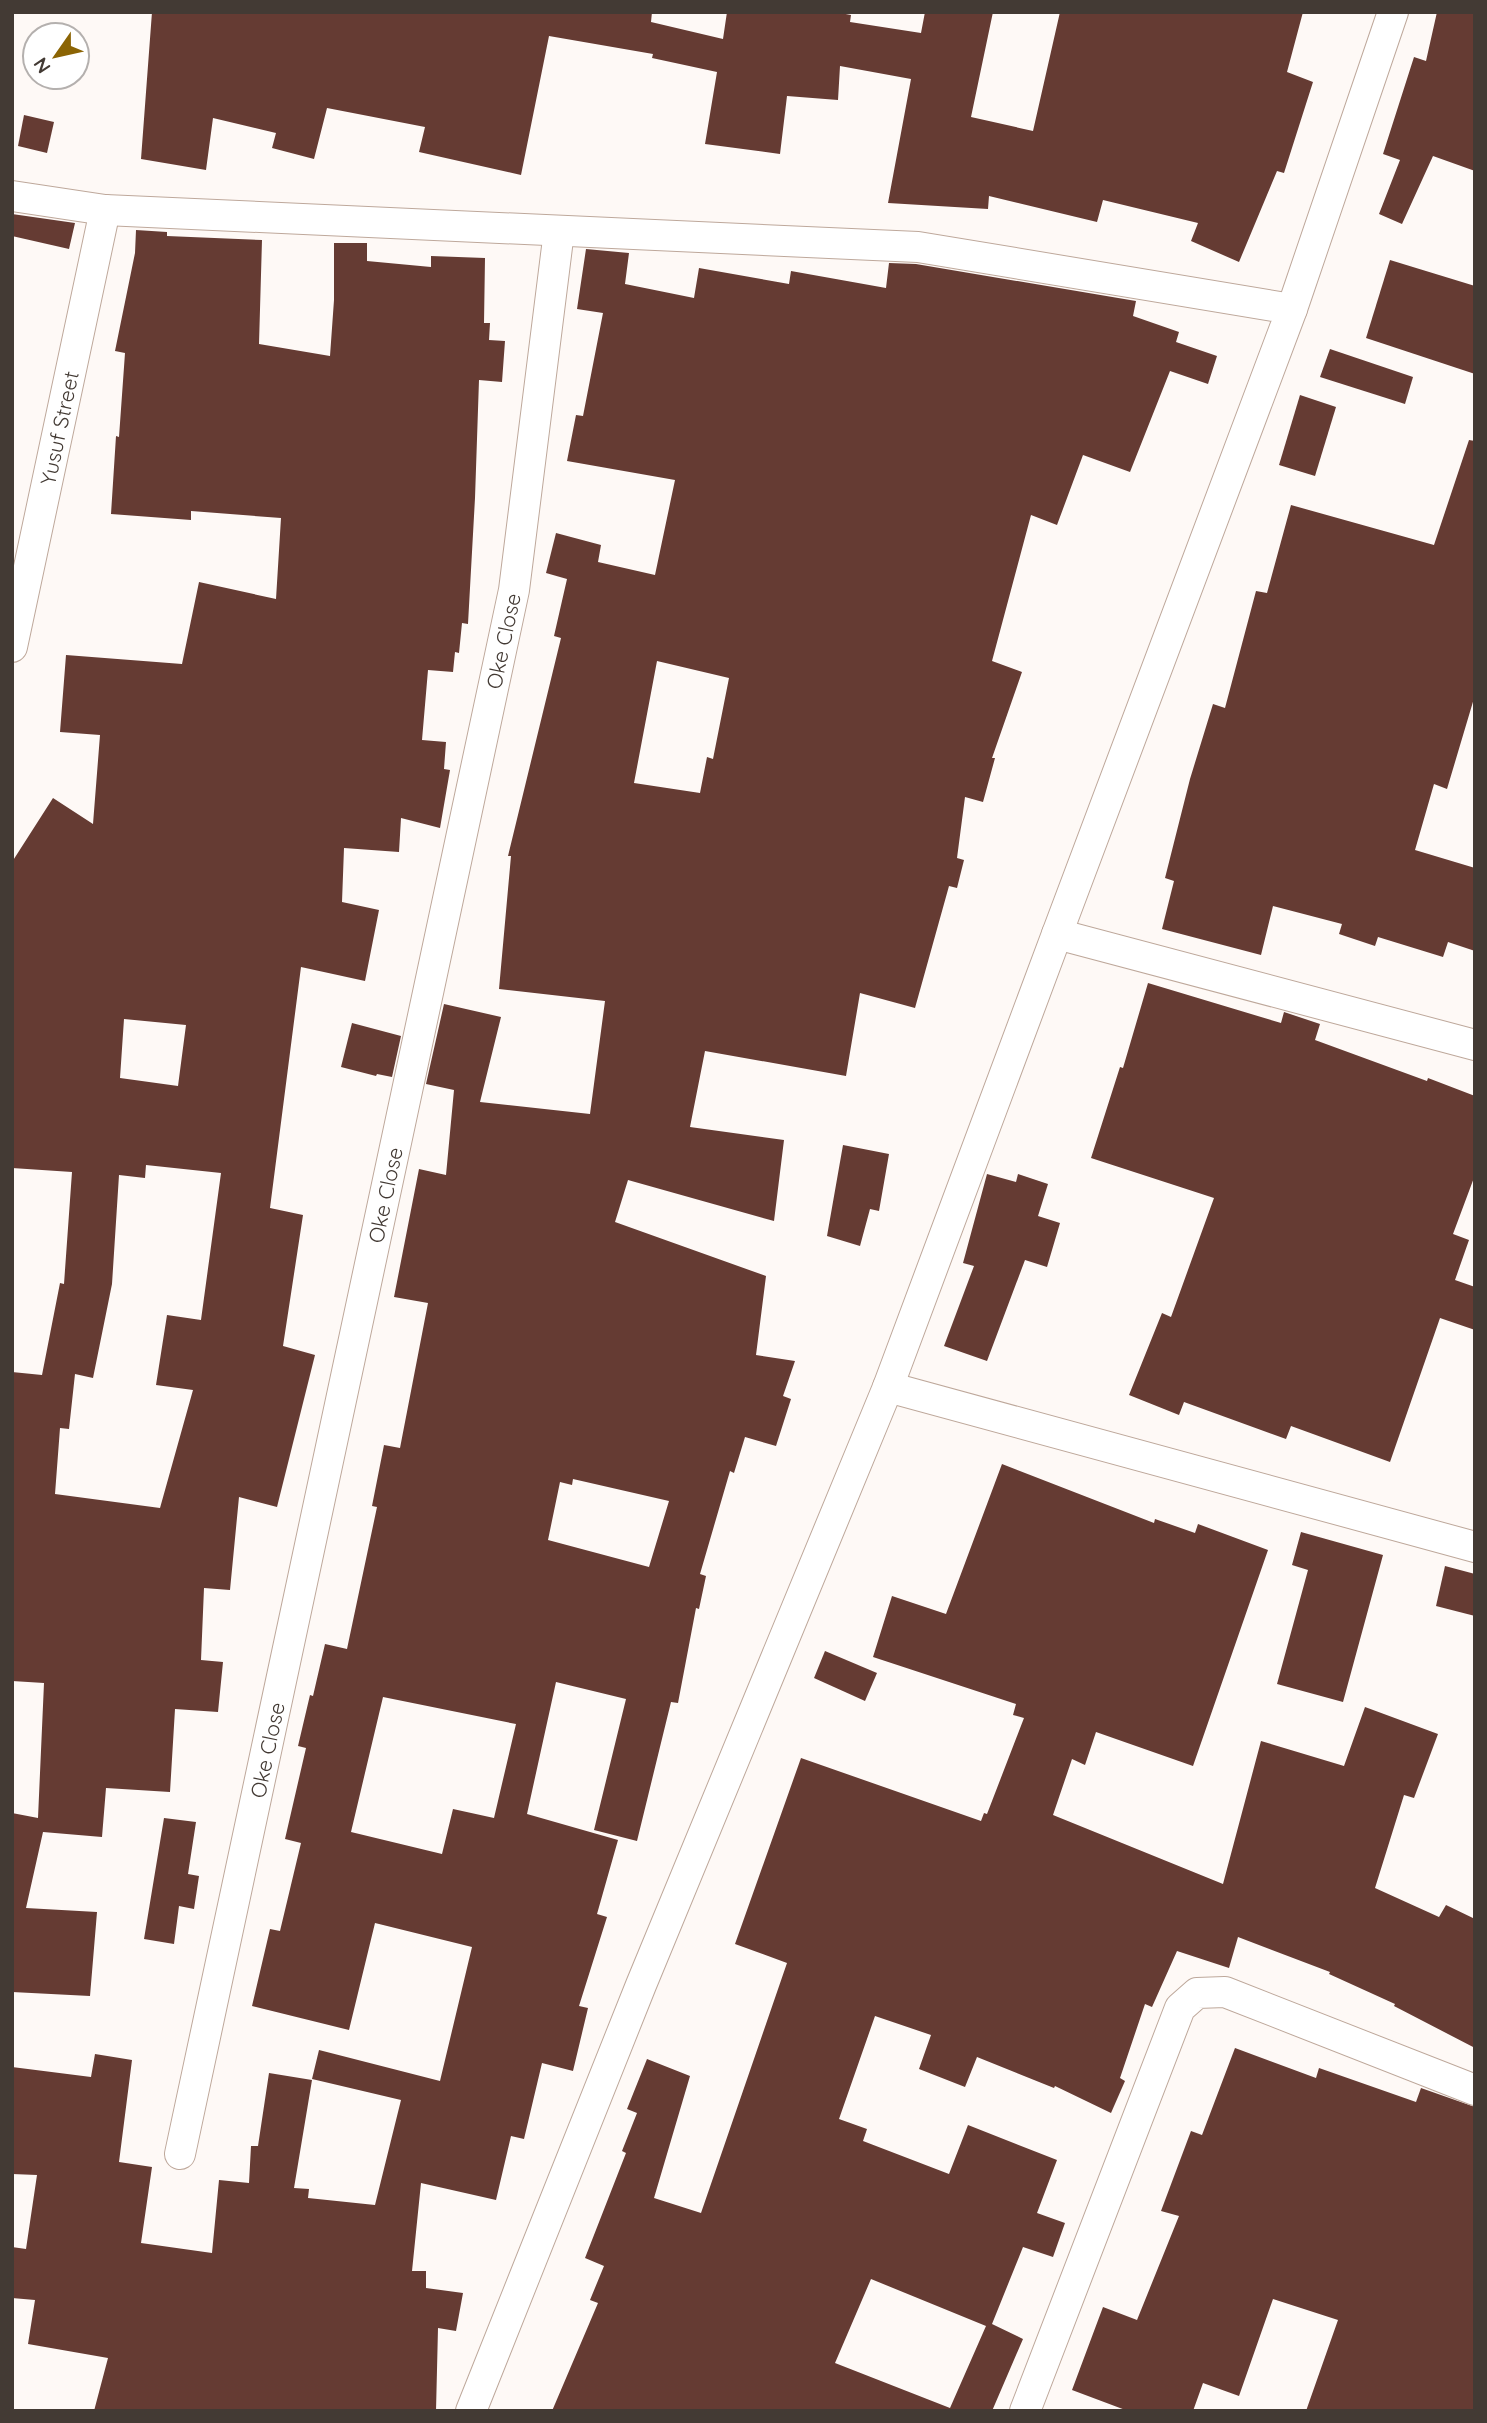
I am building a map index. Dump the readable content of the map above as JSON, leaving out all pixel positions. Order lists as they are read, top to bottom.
{
  "streets": {
    "street": ["Yusuf Street", "Oke Close"]
  },
  "north": "bottom left"
}
